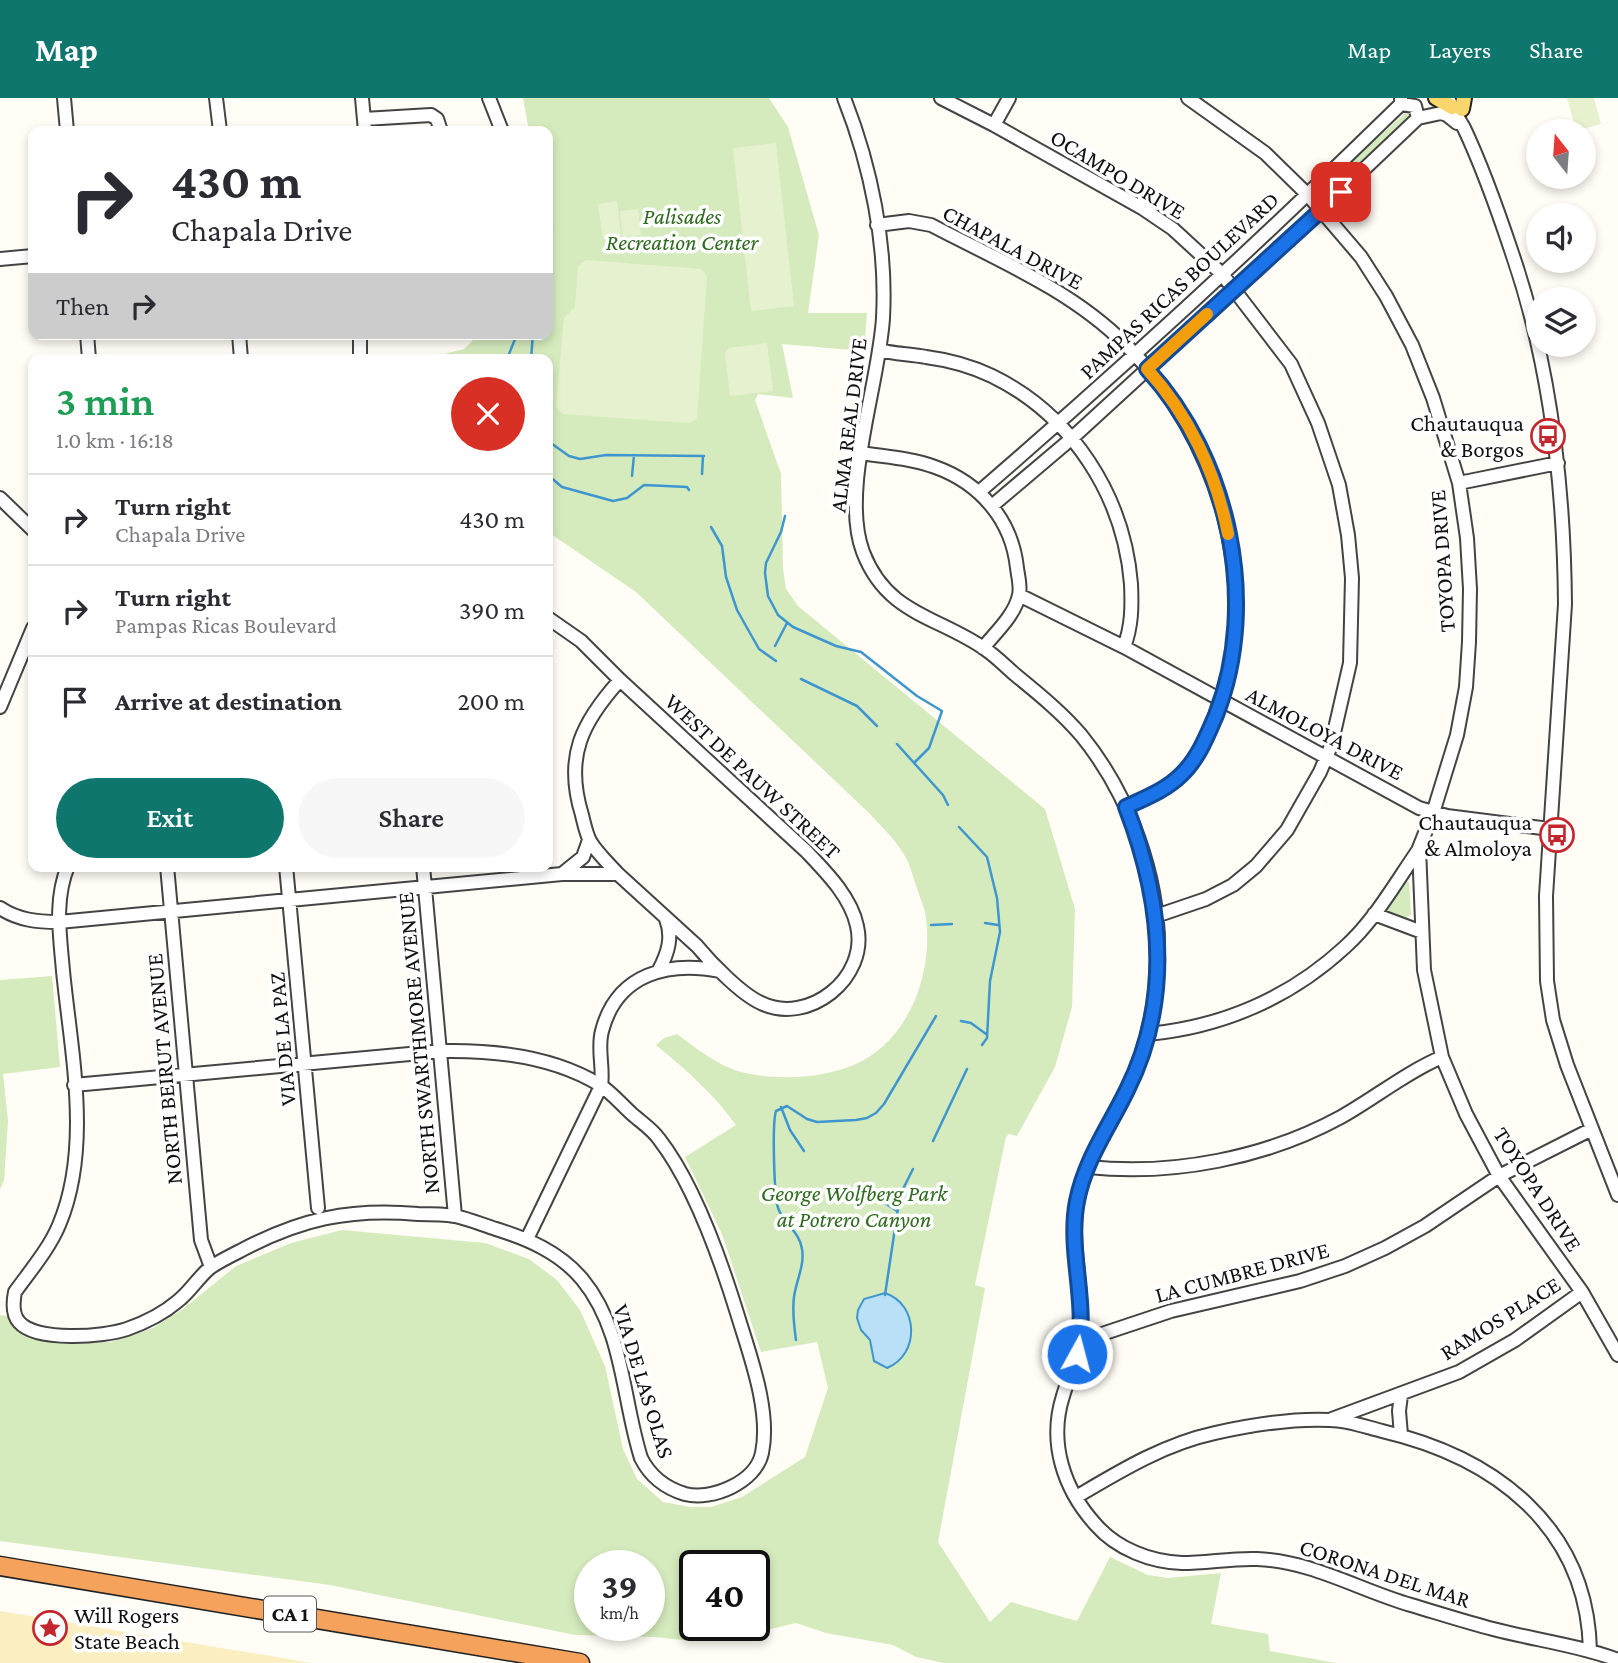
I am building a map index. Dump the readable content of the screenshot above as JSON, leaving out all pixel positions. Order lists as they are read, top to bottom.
{
  "streets": {
    "highway": ["CA 1"],
    "street": [
      "OCAMPO DRIVE",
      "CHAPALA DRIVE",
      "PAMPAS RICAS BOULEVARD",
      "ALMA REAL DRIVE",
      "TOYOPA DRIVE",
      "ALMOLOYA DRIVE",
      "WEST DE PAUW STREET",
      "VIA DE LA PAZ",
      "NORTH SWARTHMORE AVENUE",
      "NORTH BEIRUT AVENUE",
      "LA CUMBRE DRIVE",
      "RAMOS PLACE",
      "VIA DE LAS OLAS",
      "CORONA DEL MAR"
    ]
  },
  "crossings": [
    ["OCAMPO DRIVE", "PAMPAS RICAS BOULEVARD"],
    ["OCAMPO DRIVE", "ALMA REAL DRIVE"],
    ["OCAMPO DRIVE", "ALMOLOYA DRIVE"],
    ["CHAPALA DRIVE", "PAMPAS RICAS BOULEVARD"],
    ["CHAPALA DRIVE", "ALMA REAL DRIVE"],
    ["CHAPALA DRIVE", "ALMOLOYA DRIVE"],
    ["PAMPAS RICAS BOULEVARD", "TOYOPA DRIVE"],
    ["ALMA REAL DRIVE", "LA CUMBRE DRIVE"],
    ["ALMA REAL DRIVE", "CORONA DEL MAR"],
    ["TOYOPA DRIVE", "ALMOLOYA DRIVE"],
    ["TOYOPA DRIVE", "LA CUMBRE DRIVE"],
    ["TOYOPA DRIVE", "RAMOS PLACE"],
    ["NORTH SWARTHMORE AVENUE", "VIA DE LAS OLAS"],
    ["NORTH BEIRUT AVENUE", "VIA DE LAS OLAS"]
  ],
  "parks": ["Palisades Recreation Center", "George Wolfberg Park at Potrero Canyon"],
  "places": {
    "bus stop": ["Chautauqua & Borgos", "Chautauqua & Almoloya"],
    "place": ["Will Rogers State Beach"]
  },
  "north": "top",
  "page": {
    "header": "Map",
    "nav": ["Map", "Layers", "Share"],
    "turn": ["430 m", "Chapala Drive"],
    "then": "Then",
    "heading": ["3 min", "1.0 km · 16:18"],
    "list": [
      {
        "name": "Turn right",
        "note": "Chapala Drive",
        "value": "430 m"
      },
      {
        "name": "Turn right",
        "note": "Pampas Ricas Boulevard",
        "value": "390 m"
      },
      {
        "name": "Arrive at destination",
        "value": "200 m"
      }
    ],
    "buttons": ["Exit", "Share"],
    "speed": "39 km/h",
    "limit": "40"
  }
}
